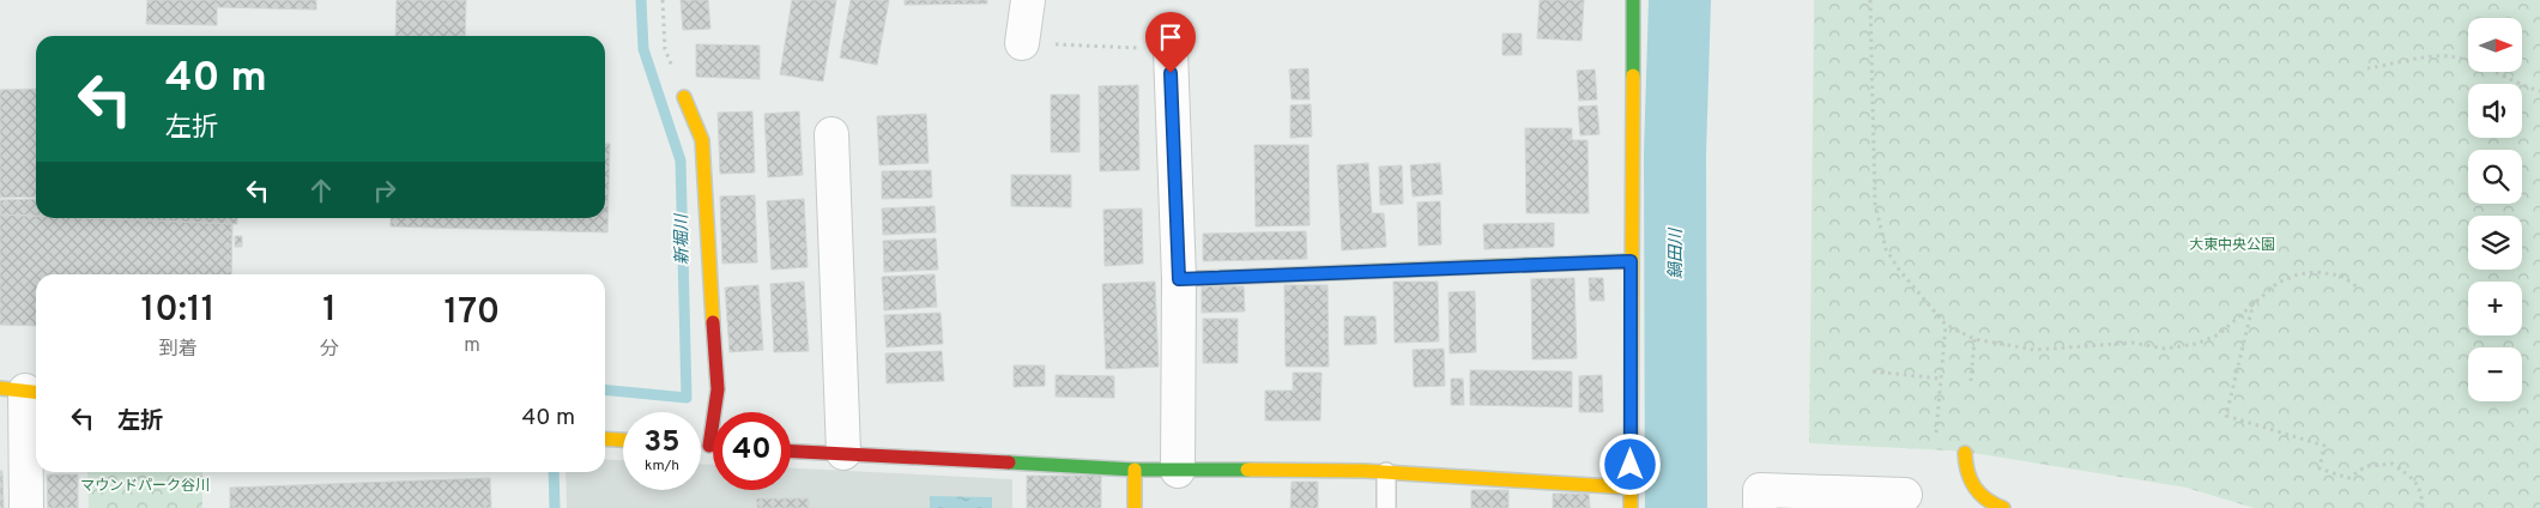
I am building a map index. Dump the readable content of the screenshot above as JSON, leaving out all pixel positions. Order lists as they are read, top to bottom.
{
  "water": ["新堀川", "鍋田川"],
  "parks": ["大東中央公園", "マウンドパーク谷川"],
  "north": "right",
  "page": {
    "map_buttons": ["+", "−"],
    "turn": ["40 m", "左折"],
    "eta": [
      "10:11",
      "到着",
      "1",
      "分",
      "170",
      "m"
    ],
    "list": [
      {
        "name": "左折",
        "value": "40 m"
      }
    ],
    "speed": "35 km/h",
    "limit": "40"
  }
}
